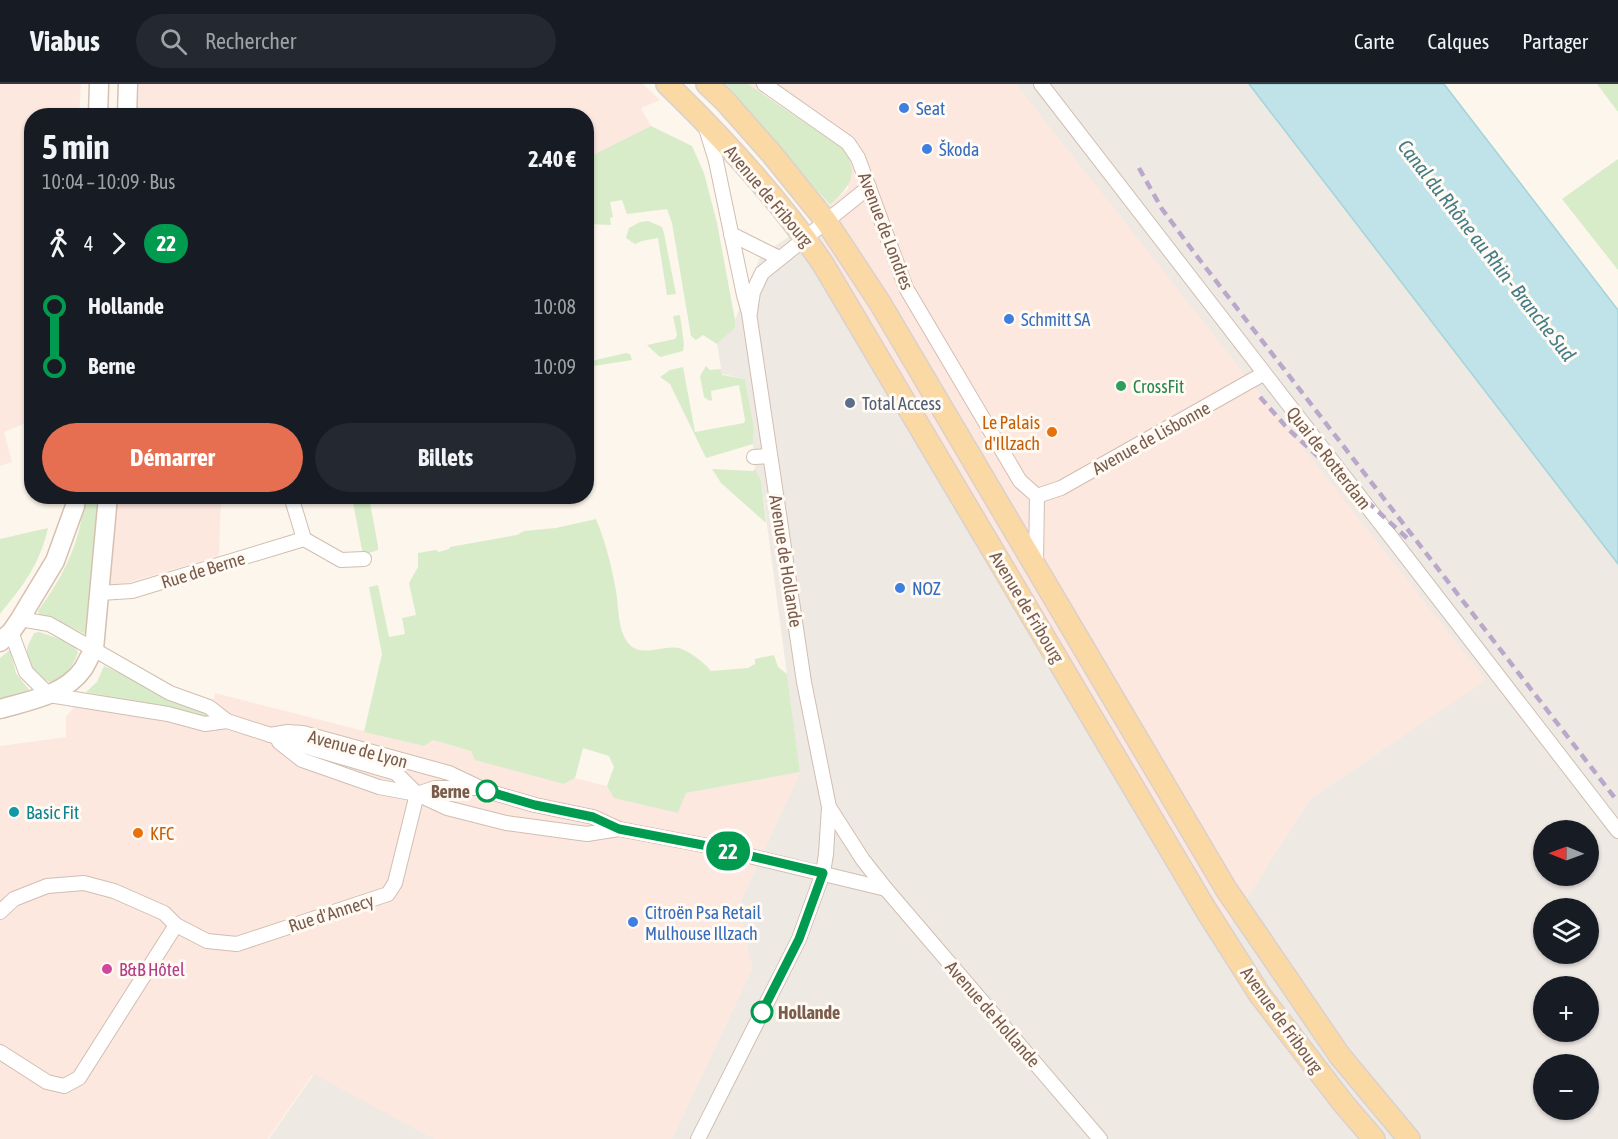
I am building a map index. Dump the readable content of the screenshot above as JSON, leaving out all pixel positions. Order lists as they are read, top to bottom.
{
  "streets": {
    "main road": ["Avenue de Fribourg"],
    "street": [
      "Avenue de Londres",
      "Avenue de Lisbonne",
      "Quai de Rotterdam",
      "Avenue de Hollande",
      "Rue de Berne",
      "Avenue de Lyon",
      "Rue d'Annecy"
    ]
  },
  "crossings": [
    ["Avenue de Fribourg", "Avenue de Hollande"],
    ["Avenue de Londres", "Avenue de Lisbonne"],
    ["Avenue de Londres", "Avenue de Hollande"],
    ["Avenue de Lisbonne", "Quai de Rotterdam"],
    ["Avenue de Hollande", "Avenue de Lyon"],
    ["Avenue de Lyon", "Rue d'Annecy"]
  ],
  "water": ["Canal du Rhône au Rhin - Branche Sud"],
  "places": [
    "Seat",
    "Škoda",
    "Schmitt SA",
    "CrossFit",
    "Total Access",
    "Le Palais d'Illzach",
    "NOZ",
    "Berne",
    "Basic Fit",
    "KFC",
    "Citroën Psa Retail Mulhouse Illzach",
    "B&B Hôtel",
    "Hollande"
  ],
  "lines": ["bus line 22"],
  "north": "left",
  "page": {
    "header": "Viabus",
    "search": "Rechercher",
    "nav": ["Carte", "Calques", "Partager"],
    "on_map": "22",
    "heading": ["5 min", "10:04 – 10:09 · Bus", "2.40 €"],
    "legs": ["4", "22"],
    "list": [
      {
        "name": "Hollande",
        "value": "10:08"
      },
      {
        "name": "Berne",
        "value": "10:09"
      }
    ],
    "buttons": ["Démarrer", "Billets"],
    "map_buttons": ["+", "−"]
  }
}
